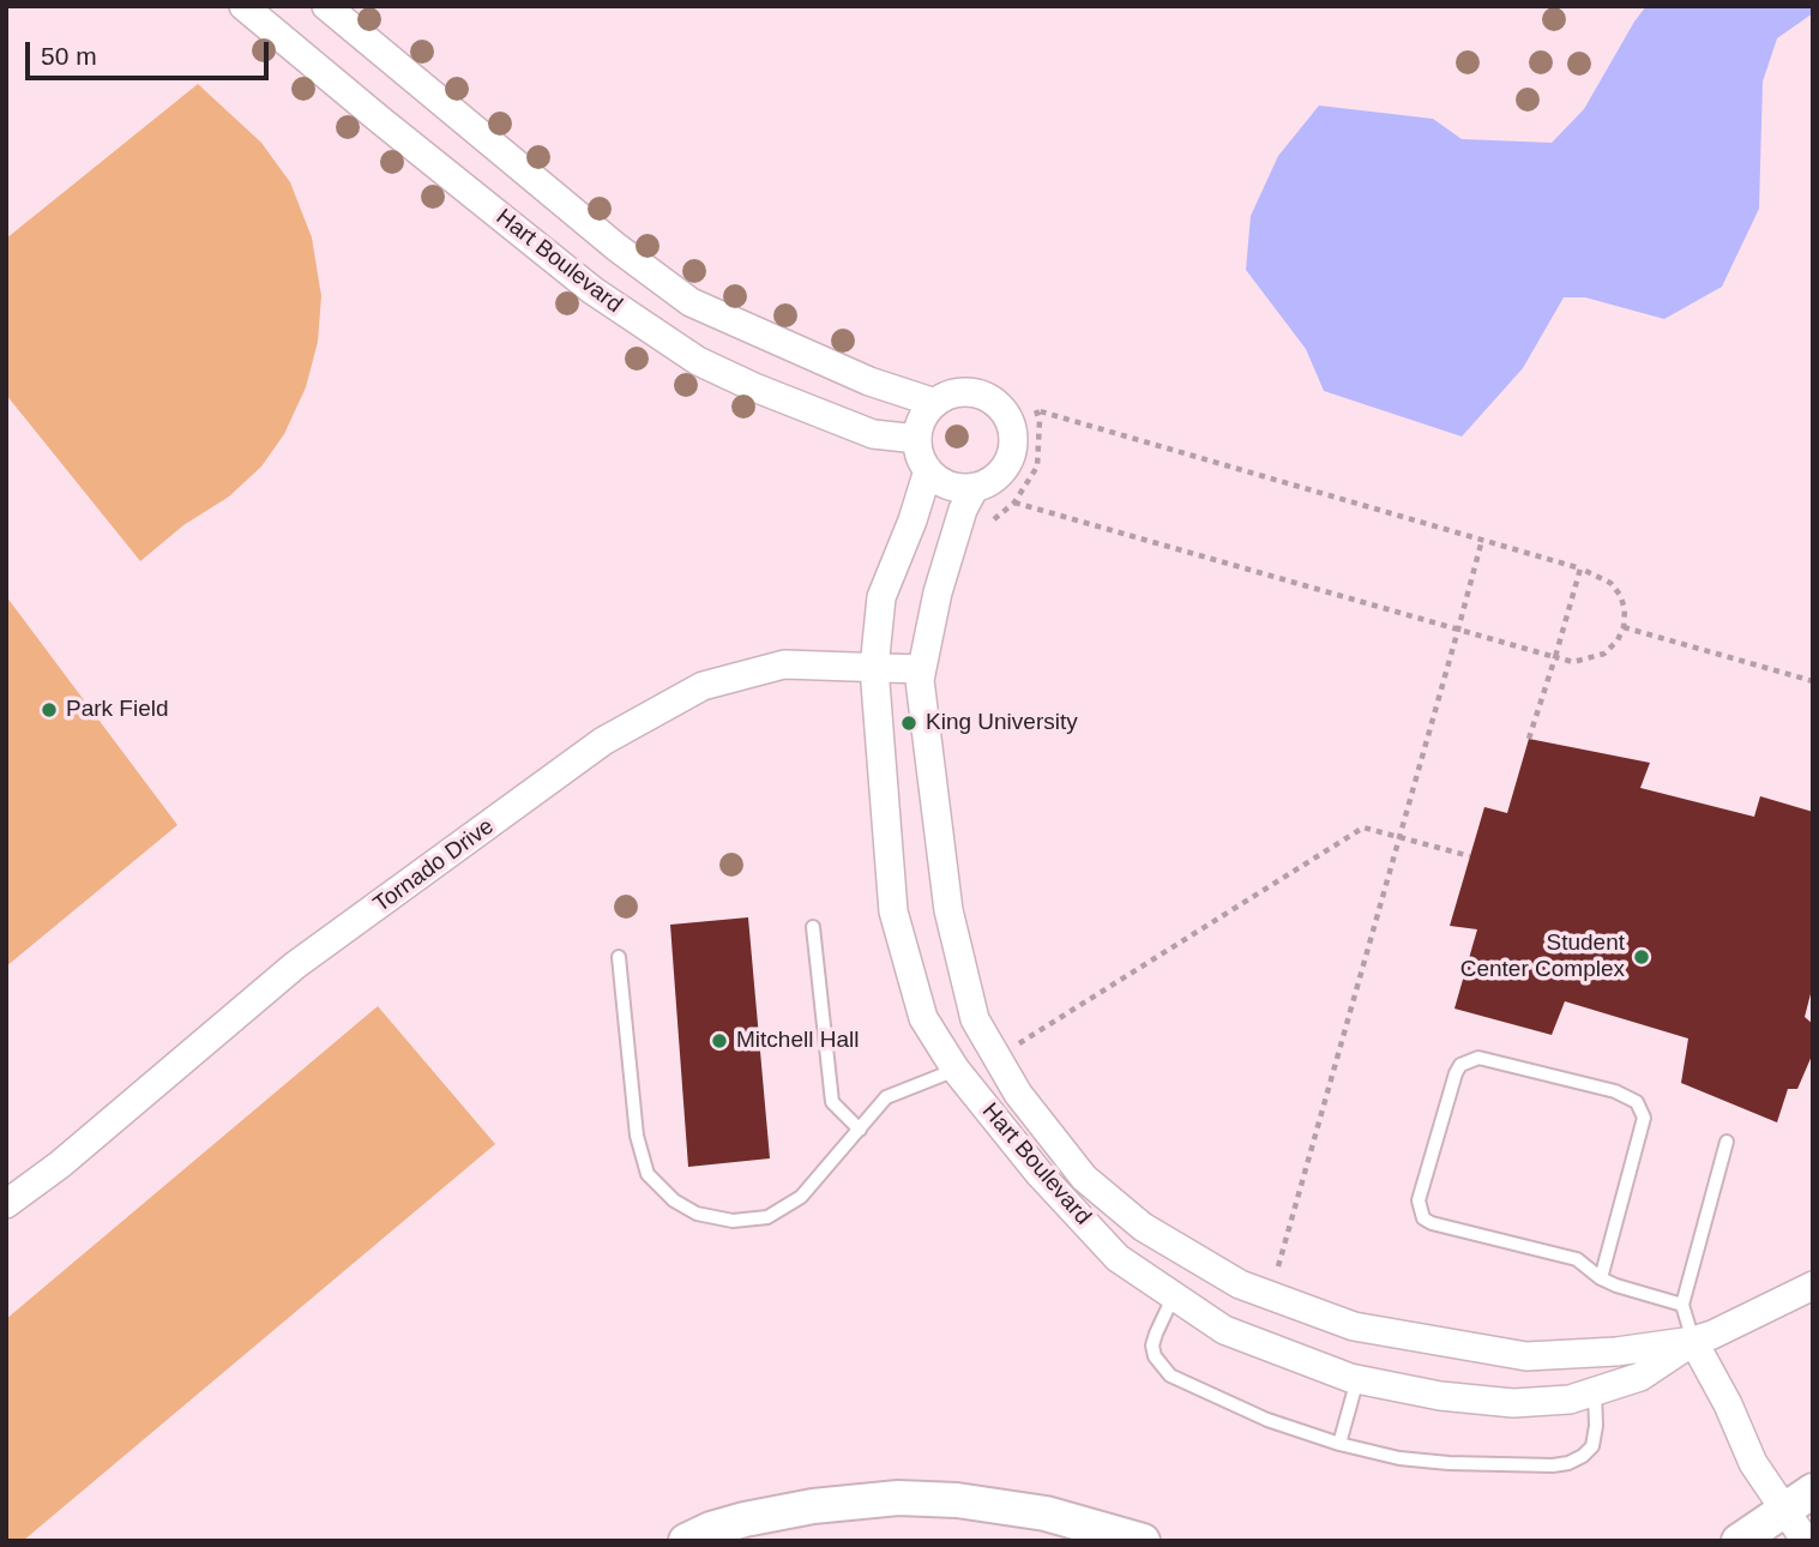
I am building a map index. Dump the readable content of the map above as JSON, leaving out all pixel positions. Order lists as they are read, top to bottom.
{
  "streets": {
    "street": ["Hart Boulevard", "Tornado Drive"]
  },
  "crossings": [
    ["Hart Boulevard", "Tornado Drive"]
  ],
  "places": [
    "Park Field",
    "King University",
    "Student Center Complex",
    "Mitchell Hall"
  ],
  "scale_bar": "50 m"
}
